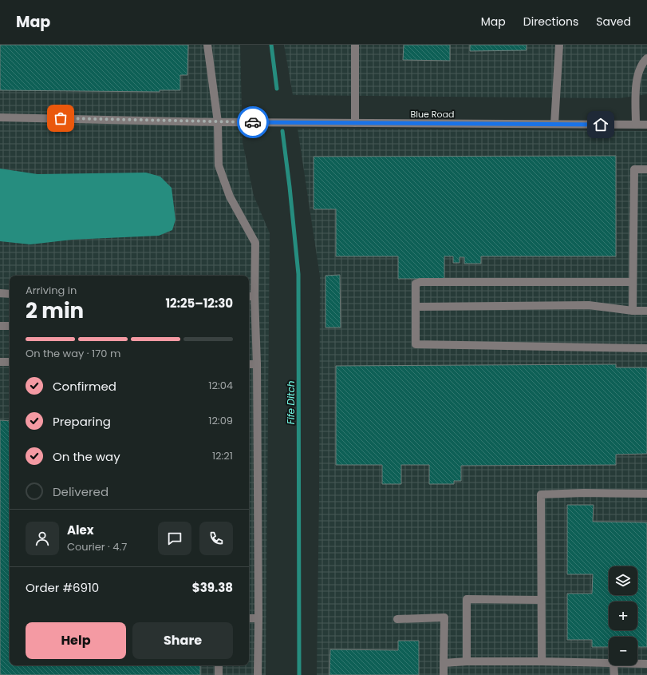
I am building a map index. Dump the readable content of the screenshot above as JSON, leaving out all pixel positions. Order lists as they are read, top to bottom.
{
  "streets": {
    "street": ["Blue Road"]
  },
  "water": ["Fife Ditch"],
  "page": {
    "header": "Map",
    "nav": ["Map", "Directions", "Saved"],
    "heading": ["2 min", "Arriving in", "12:25–12:30"],
    "panel": [
      "Alex",
      "Courier · 4.7",
      "Order #6910",
      "$39.38"
    ],
    "bar": "On the way · 170 m",
    "list": [
      ["Confirmed", "12:04"],
      ["Preparing", "12:09"],
      ["On the way", "12:21"],
      "Delivered"
    ],
    "map_buttons": ["+", "−"],
    "buttons": ["Help", "Share"]
  }
}
